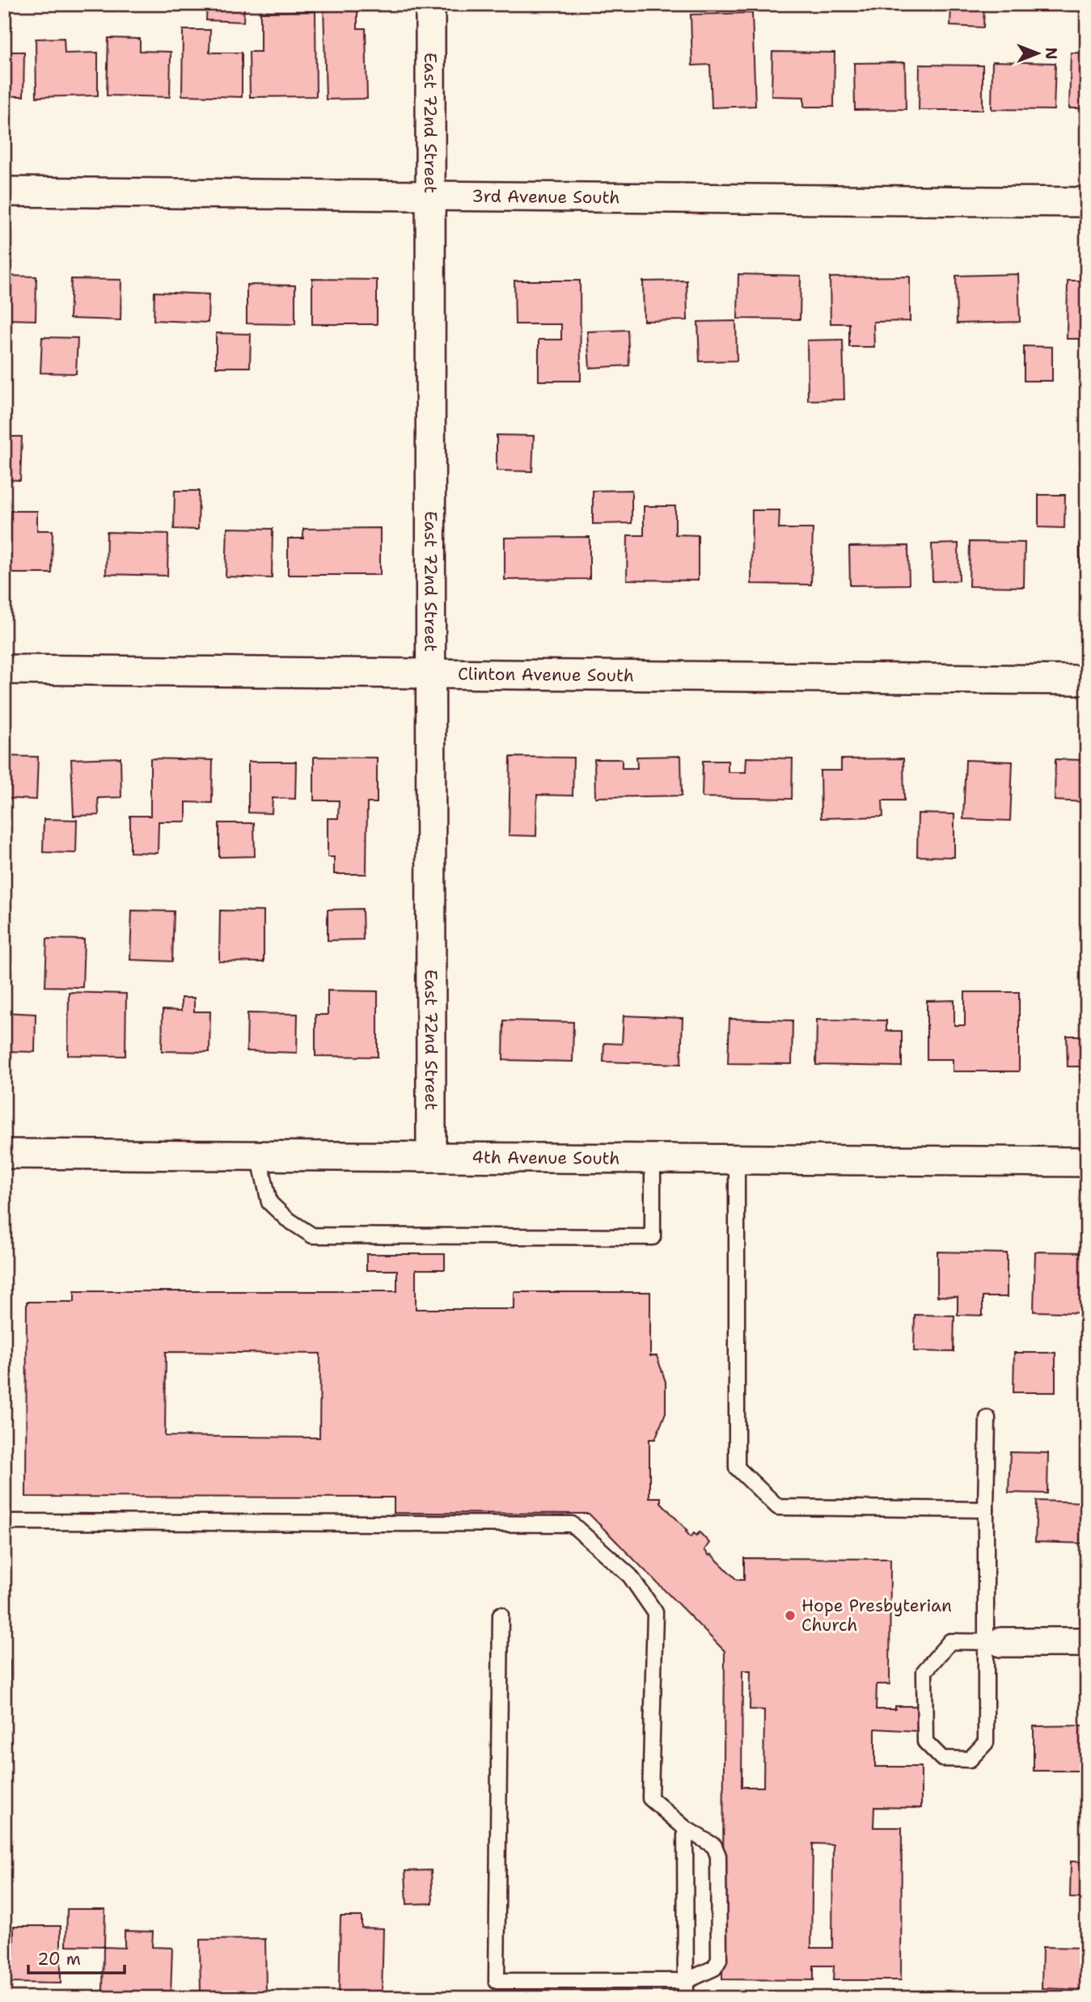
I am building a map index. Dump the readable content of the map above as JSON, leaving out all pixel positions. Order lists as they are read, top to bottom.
{
  "streets": {
    "street": [
      "East 72nd Street",
      "3rd Avenue South",
      "Clinton Avenue South",
      "4th Avenue South"
    ]
  },
  "crossings": [
    ["East 72nd Street", "3rd Avenue South"],
    ["East 72nd Street", "Clinton Avenue South"],
    ["East 72nd Street", "4th Avenue South"]
  ],
  "places": ["Hope Presbyterian Church"],
  "scale_bar": "20 m",
  "north": "right"
}
